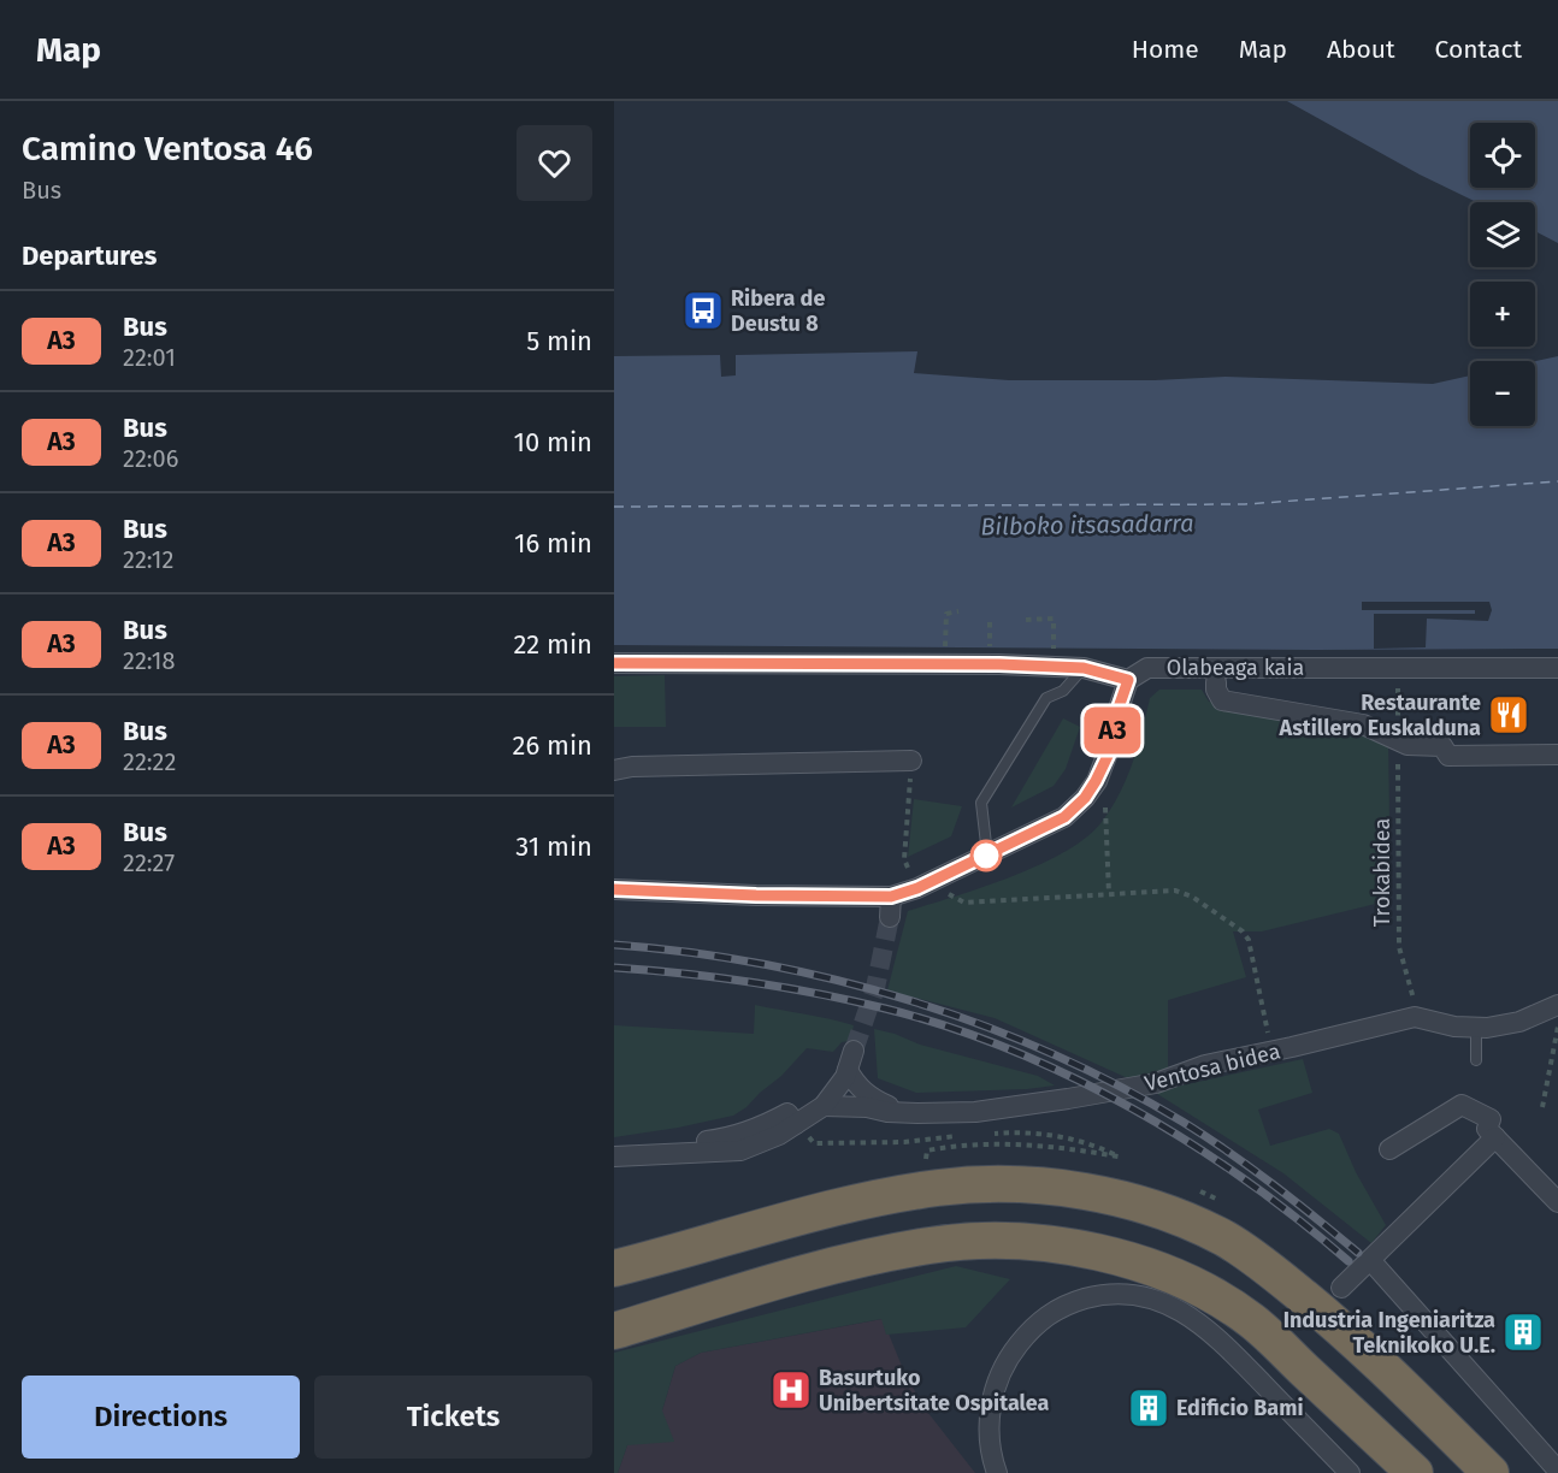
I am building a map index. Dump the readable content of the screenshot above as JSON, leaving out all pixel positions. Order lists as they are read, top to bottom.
{
  "streets": {
    "street": ["Olabeaga kaia", "Ventosa bidea"],
    "path": ["Trokabidea"]
  },
  "water": ["Bilboko itsasadarra"],
  "places": {
    "bus stop": ["Ribera de Deustu 8"],
    "restaurant": ["Restaurante Astillero Euskalduna"],
    "building": ["Industria Ingeniaritza Teknikoko U.E.", "Edificio Bami"],
    "hospital": ["Basurtuko Unibertsitate Ospitalea"]
  },
  "lines": ["bus line A3"],
  "page": {
    "header": "Map",
    "nav": [
      "Home",
      "Map",
      "About",
      "Contact"
    ],
    "heading": [
      ["Camino Ventosa 46", "Bus"],
      "Departures"
    ],
    "on_map": "A3",
    "map_buttons": ["+", "−"],
    "list": [
      {
        "mark": "A3",
        "name": "Bus",
        "note": "22:01",
        "value": "5 min"
      },
      {
        "mark": "A3",
        "name": "Bus",
        "note": "22:06",
        "value": "10 min"
      },
      {
        "mark": "A3",
        "name": "Bus",
        "note": "22:12",
        "value": "16 min"
      },
      {
        "mark": "A3",
        "name": "Bus",
        "note": "22:18",
        "value": "22 min"
      },
      {
        "mark": "A3",
        "name": "Bus",
        "note": "22:22",
        "value": "26 min"
      },
      {
        "mark": "A3",
        "name": "Bus",
        "note": "22:27",
        "value": "31 min"
      }
    ],
    "buttons": ["Directions", "Tickets"]
  }
}
